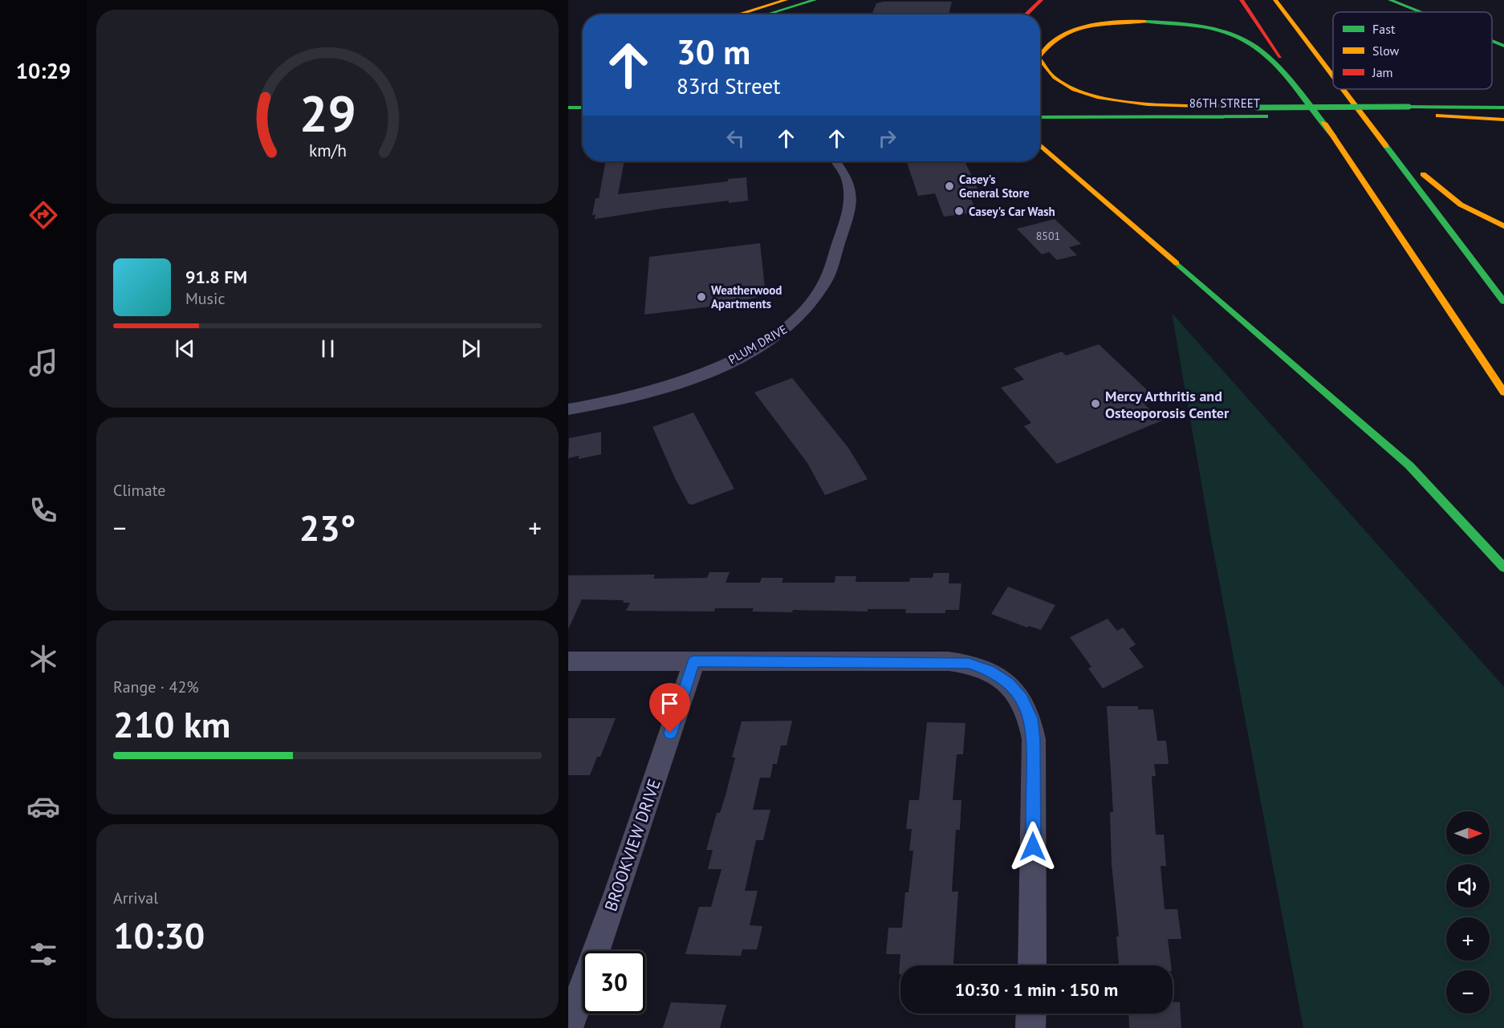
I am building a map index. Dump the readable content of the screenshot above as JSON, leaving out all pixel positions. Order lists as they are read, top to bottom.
{
  "streets": {
    "main road": ["86TH STREET"],
    "street": ["PLUM DRIVE", "BROOKVIEW DRIVE"]
  },
  "places": [
    "Casey's General Store",
    "Casey's Car Wash",
    "Weatherwood Apartments",
    "Mercy Arthritis and Osteoporosis Center"
  ],
  "house_numbers": ["8501"],
  "legend": ["Fast", "Slow", "Jam"],
  "north": "right",
  "page": {
    "tabs": "10:29",
    "turn": ["30 m", "83rd Street"],
    "song": ["91.8 FM", "Music"],
    "tile": [
      "Climate",
      ["Range · 42%", "210 km"],
      ["Arrival", "10:30"]
    ],
    "heat": ["−", "23°", "+"],
    "map_buttons": ["+", "−"],
    "limit": "30",
    "trip": "10:30 · 1 min · 150 m",
    "gauge": ["29", "km/h"]
  }
}
